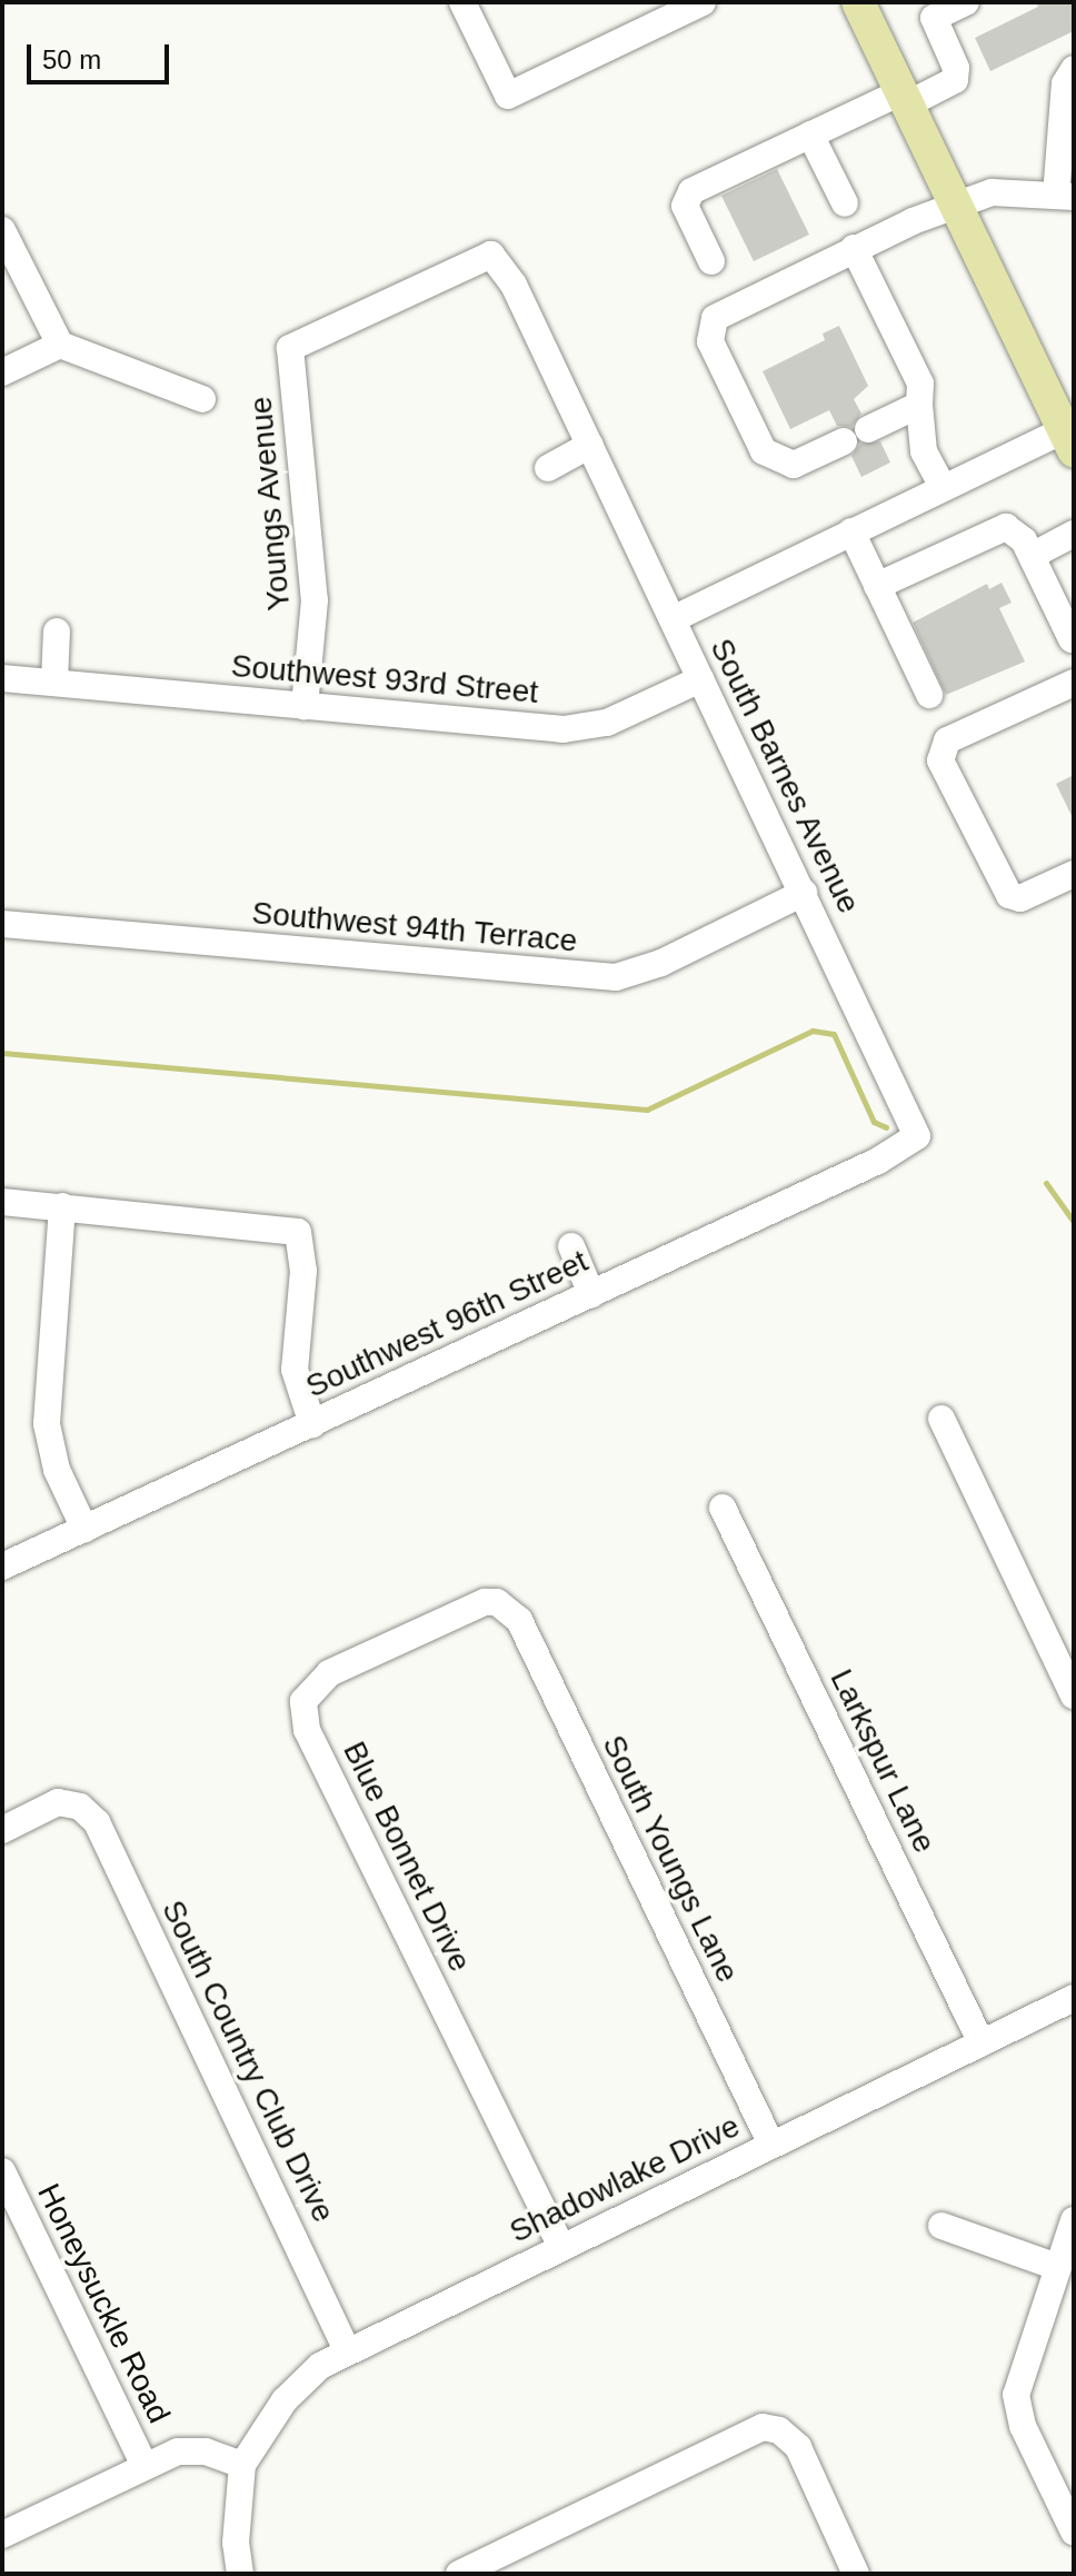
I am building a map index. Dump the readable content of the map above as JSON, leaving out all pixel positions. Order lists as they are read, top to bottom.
{
  "streets": {
    "street": [
      "Youngs Avenue",
      "Southwest 93rd Street",
      "South Barnes Avenue",
      "Southwest 94th Terrace",
      "Southwest 96th Street",
      "Larkspur Lane",
      "Blue Bonnet Drive",
      "South Youngs Lane",
      "South Country Club Drive",
      "Shadowlake Drive",
      "Honeysuckle Road"
    ]
  },
  "crossings": [
    ["Youngs Avenue", "Southwest 93rd Street"],
    ["Youngs Avenue", "South Barnes Avenue"],
    ["Southwest 93rd Street", "South Barnes Avenue"],
    ["South Barnes Avenue", "Southwest 94th Terrace"],
    ["South Barnes Avenue", "Southwest 96th Street"],
    ["Larkspur Lane", "Shadowlake Drive"],
    ["Blue Bonnet Drive", "South Youngs Lane"],
    ["Blue Bonnet Drive", "Shadowlake Drive"],
    ["South Youngs Lane", "Shadowlake Drive"],
    ["South Country Club Drive", "Shadowlake Drive"]
  ],
  "scale_bar": "50 m"
}
